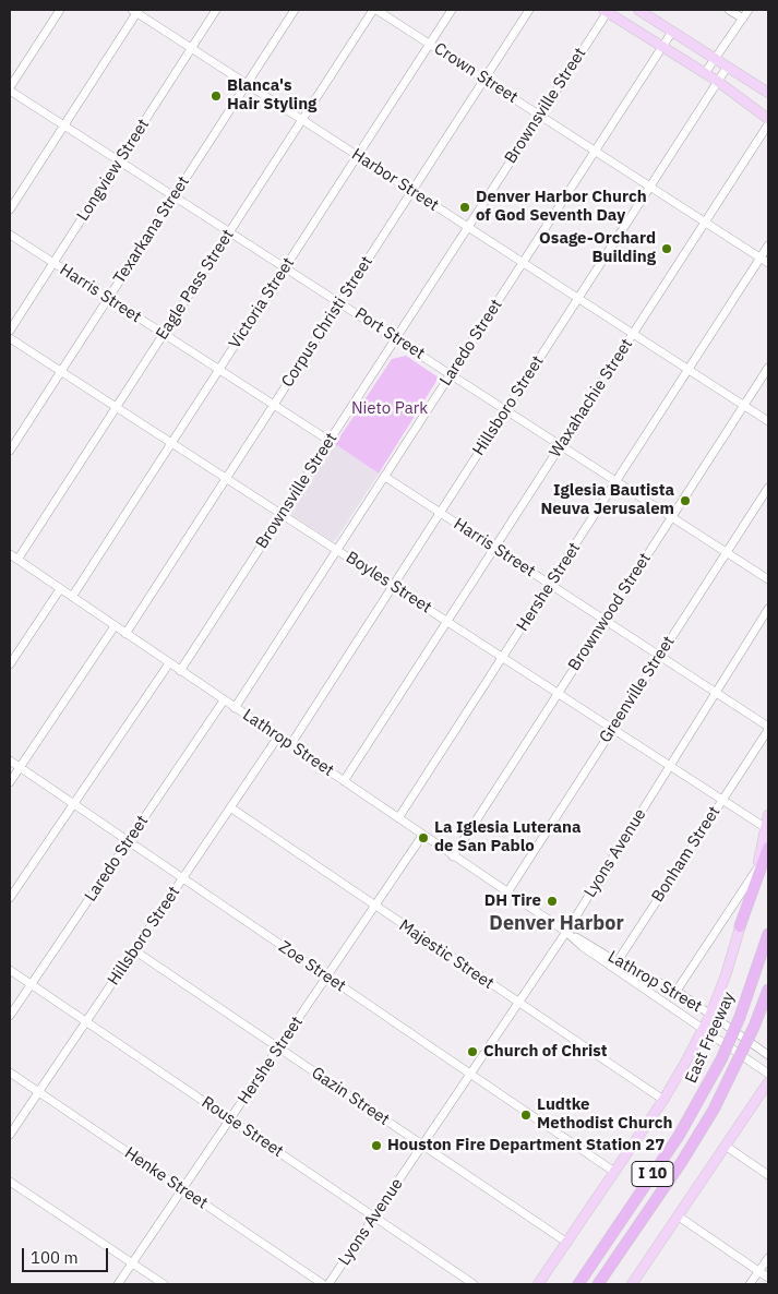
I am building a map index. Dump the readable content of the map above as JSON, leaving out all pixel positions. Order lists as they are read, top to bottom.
{
  "streets": {
    "highway": ["East Freeway", "I 10"],
    "street": [
      "Crown Street",
      "Brownsville Street",
      "Longview Street",
      "Harbor Street",
      "Texarkana Street",
      "Eagle Pass Street",
      "Harris Street",
      "Victoria Street",
      "Corpus Christi Street",
      "Port Street",
      "Laredo Street",
      "Waxahachie Street",
      "Hillsboro Street",
      "Boyles Street",
      "Hershe Street",
      "Brownwood Street",
      "Greenville Street",
      "Lathrop Street",
      "Lyons Avenue",
      "Bonham Street",
      "Majestic Street",
      "Zoe Street",
      "Gazin Street",
      "Rouse Street",
      "Henke Street"
    ]
  },
  "crossings": [
    ["Crown Street", "Brownsville Street"],
    ["Crown Street", "Eagle Pass Street"],
    ["Crown Street", "Victoria Street"],
    ["Crown Street", "Corpus Christi Street"],
    ["Crown Street", "Laredo Street"],
    ["Crown Street", "Waxahachie Street"],
    ["Crown Street", "Hillsboro Street"],
    ["Crown Street", "Hershe Street"],
    ["Brownsville Street", "Harbor Street"],
    ["Brownsville Street", "Harris Street"],
    ["Brownsville Street", "Port Street"],
    ["Brownsville Street", "Boyles Street"],
    ["Brownsville Street", "Lathrop Street"],
    ["Longview Street", "Harbor Street"],
    ["Longview Street", "Harris Street"],
    ["Longview Street", "Port Street"],
    ["Harbor Street", "Texarkana Street"],
    ["Harbor Street", "Eagle Pass Street"],
    ["Harbor Street", "Victoria Street"],
    ["Harbor Street", "Corpus Christi Street"],
    ["Harbor Street", "Laredo Street"],
    ["Harbor Street", "Waxahachie Street"],
    ["Harbor Street", "Hillsboro Street"],
    ["Harbor Street", "Hershe Street"],
    ["Harbor Street", "Brownwood Street"],
    ["Texarkana Street", "Harris Street"],
    ["Texarkana Street", "Port Street"],
    ["Texarkana Street", "Boyles Street"],
    ["Eagle Pass Street", "Harris Street"],
    ["Eagle Pass Street", "Port Street"],
    ["Eagle Pass Street", "Boyles Street"],
    ["Eagle Pass Street", "Lathrop Street"],
    ["Harris Street", "Victoria Street"],
    ["Harris Street", "Corpus Christi Street"],
    ["Harris Street", "Laredo Street"],
    ["Harris Street", "Waxahachie Street"],
    ["Harris Street", "Hillsboro Street"],
    ["Harris Street", "Hershe Street"],
    ["Harris Street", "Brownwood Street"],
    ["Harris Street", "Greenville Street"],
    ["Harris Street", "Lyons Avenue"],
    ["Harris Street", "Bonham Street"],
    ["Victoria Street", "Port Street"],
    ["Victoria Street", "Boyles Street"],
    ["Victoria Street", "Lathrop Street"],
    ["Corpus Christi Street", "Port Street"],
    ["Corpus Christi Street", "Boyles Street"],
    ["Corpus Christi Street", "Lathrop Street"],
    ["Port Street", "Laredo Street"],
    ["Port Street", "Waxahachie Street"],
    ["Port Street", "Hillsboro Street"],
    ["Port Street", "Hershe Street"],
    ["Port Street", "Brownwood Street"],
    ["Port Street", "Greenville Street"],
    ["Laredo Street", "Boyles Street"],
    ["Laredo Street", "Lathrop Street"],
    ["Laredo Street", "Zoe Street"],
    ["Laredo Street", "Rouse Street"],
    ["Waxahachie Street", "Boyles Street"],
    ["Waxahachie Street", "Lathrop Street"],
    ["Hillsboro Street", "Boyles Street"],
    ["Hillsboro Street", "Lathrop Street"],
    ["Hillsboro Street", "Majestic Street"],
    ["Hillsboro Street", "Zoe Street"],
    ["Hillsboro Street", "Gazin Street"],
    ["Hillsboro Street", "Rouse Street"],
    ["Hillsboro Street", "Henke Street"],
    ["Boyles Street", "Hershe Street"],
    ["Boyles Street", "Brownwood Street"],
    ["Boyles Street", "Greenville Street"],
    ["Boyles Street", "Lyons Avenue"],
    ["Boyles Street", "Bonham Street"],
    ["Hershe Street", "Lathrop Street"],
    ["Hershe Street", "Majestic Street"],
    ["Hershe Street", "Zoe Street"],
    ["Hershe Street", "Gazin Street"],
    ["Hershe Street", "Rouse Street"],
    ["Hershe Street", "Henke Street"],
    ["Brownwood Street", "Lathrop Street"],
    ["Greenville Street", "Lathrop Street"],
    ["Lathrop Street", "Lyons Avenue"],
    ["Lathrop Street", "Bonham Street"],
    ["Lyons Avenue", "Majestic Street"],
    ["Lyons Avenue", "Zoe Street"],
    ["Lyons Avenue", "Gazin Street"],
    ["Lyons Avenue", "Rouse Street"]
  ],
  "districts": ["Denver Harbor"],
  "parks": ["Nieto Park"],
  "places": [
    "Blanca's Hair Styling",
    "Denver Harbor Church of God Seventh Day",
    "Osage-Orchard Building",
    "Iglesia Bautista Neuva Jerusalem",
    "La Iglesia Luterana de San Pablo",
    "DH Tire",
    "Church of Christ",
    "Ludtke Methodist Church",
    "Houston Fire Department Station 27"
  ],
  "scale_bar": "100 m"
}
